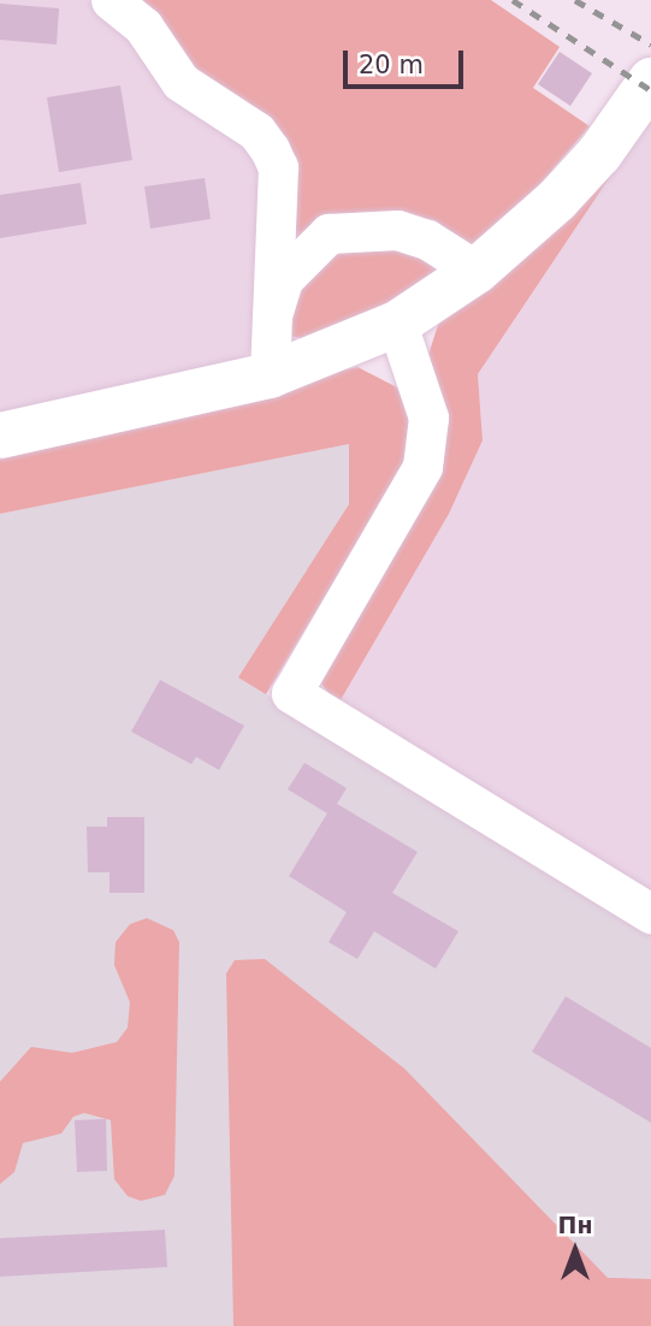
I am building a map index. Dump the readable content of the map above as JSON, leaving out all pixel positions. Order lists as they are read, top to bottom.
{
  "scale_bar": "20 m",
  "north": "top"
}
